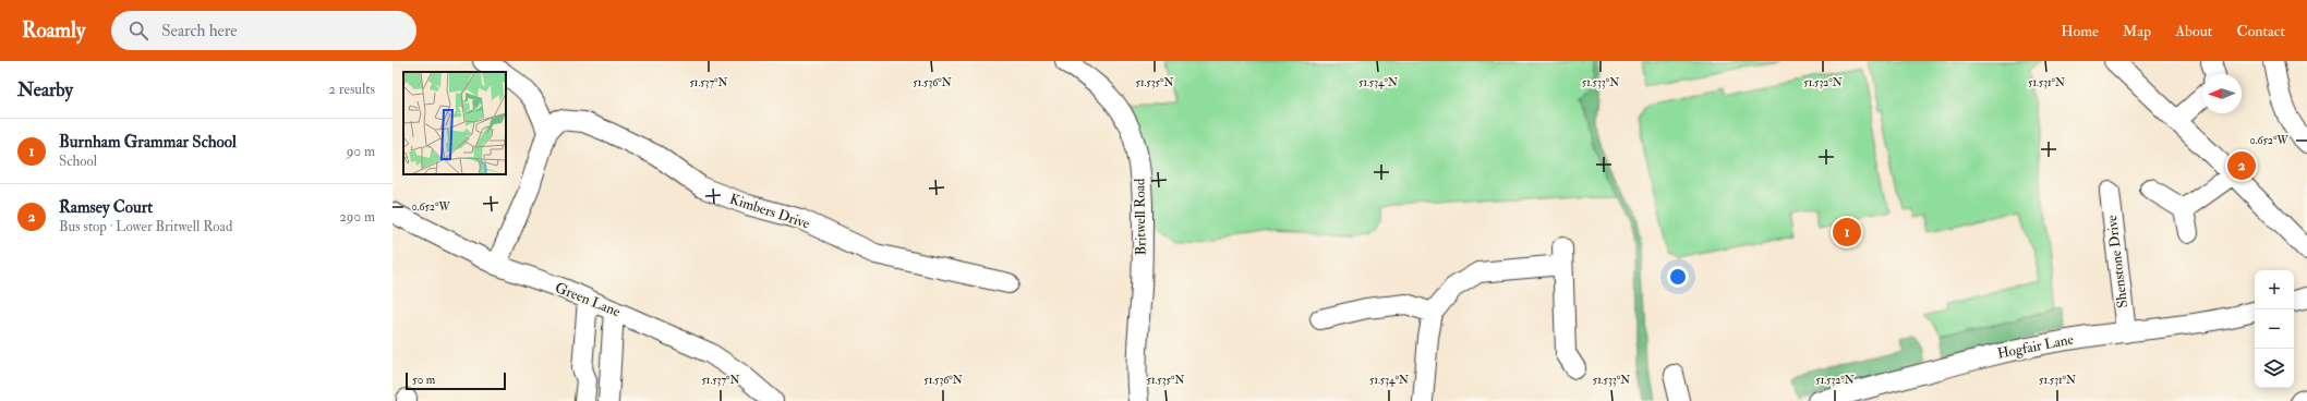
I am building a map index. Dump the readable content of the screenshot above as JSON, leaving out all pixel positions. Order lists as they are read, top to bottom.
{
  "streets": {
    "street": [
      "Kimbers Drive",
      "Britwell Road",
      "Shenstone Drive",
      "Green Lane",
      "Hogfair Lane"
    ]
  },
  "crossings": [
    ["Shenstone Drive", "Hogfair Lane"]
  ],
  "scale_bar": "50 m",
  "north": "left",
  "page": {
    "header": "Roamly",
    "search": "Search here",
    "nav": [
      "Home",
      "Map",
      "About",
      "Contact"
    ],
    "heading": ["Nearby", "2 results"],
    "list": [
      {
        "mark": "1",
        "name": "Burnham Grammar School",
        "note": "School",
        "value": "90 m"
      },
      {
        "mark": "2",
        "name": "Ramsey Court",
        "note": "Bus stop · Lower Britwell Road",
        "value": "290 m"
      }
    ],
    "pins": ["2", "1"],
    "map_buttons": ["+", "−"],
    "scale": "50 m"
  },
  "coordinates": [
    "51.537°N",
    "51.536°N",
    "51.535°N",
    "51.534°N",
    "51.533°N",
    "51.532°N",
    "51.531°N",
    "0.652°W"
  ]
}
